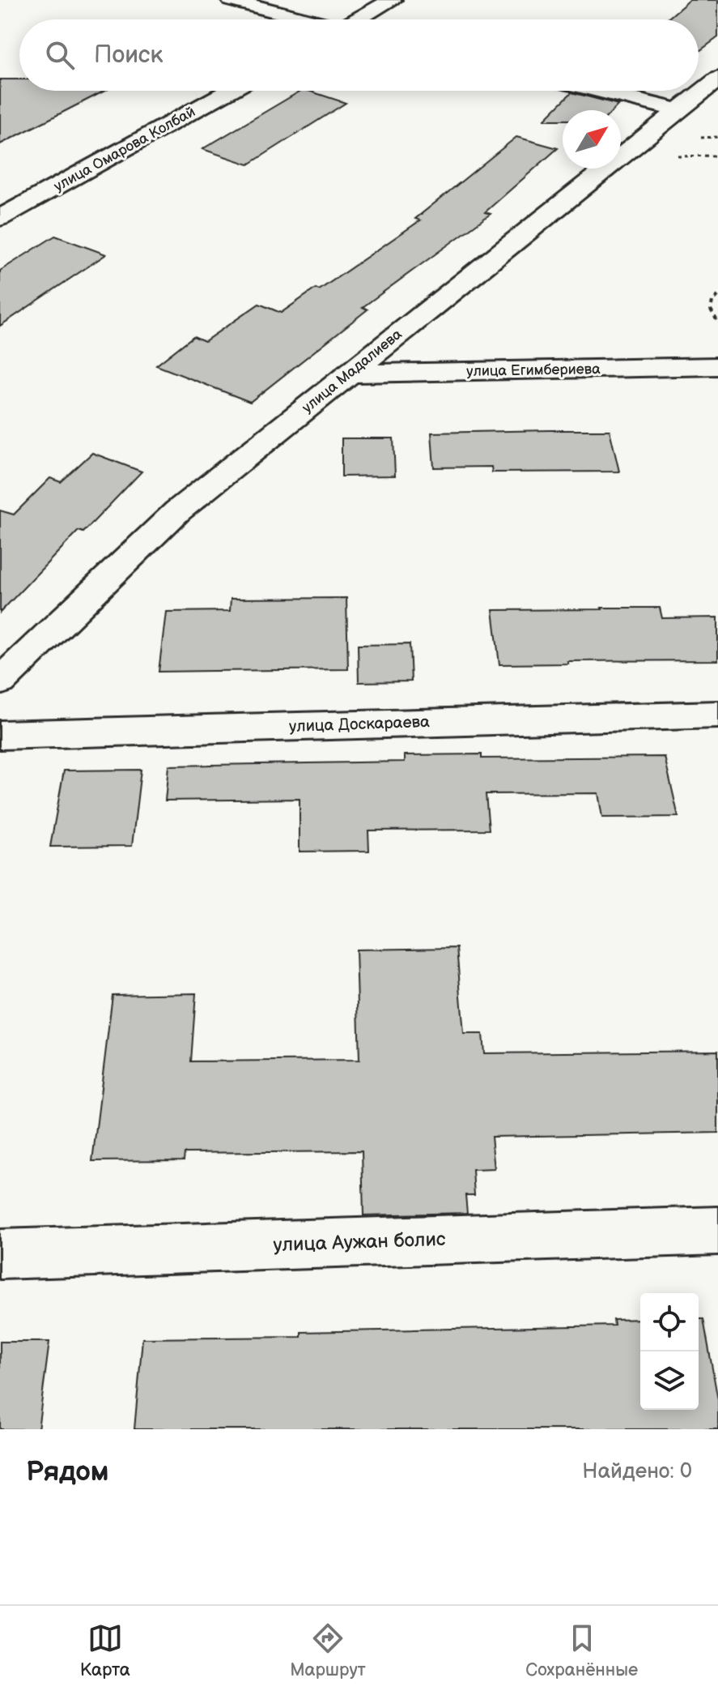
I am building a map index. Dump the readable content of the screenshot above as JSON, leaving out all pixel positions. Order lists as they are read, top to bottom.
{
  "streets": {
    "street": [
      "улица Омарова Колбай",
      "улица Егимбериева",
      "улица Мадалиева",
      "улица Доскараева",
      "улица Аужан болис"
    ]
  },
  "crossings": [
    ["улица Егимбериева", "улица Мадалиева"]
  ],
  "north": "top right",
  "page": {
    "search": "Поиск",
    "heading": ["Рядом", "Найдено: 0"],
    "nav": ["Карта", "Маршрут", "Сохранённые"]
  }
}
